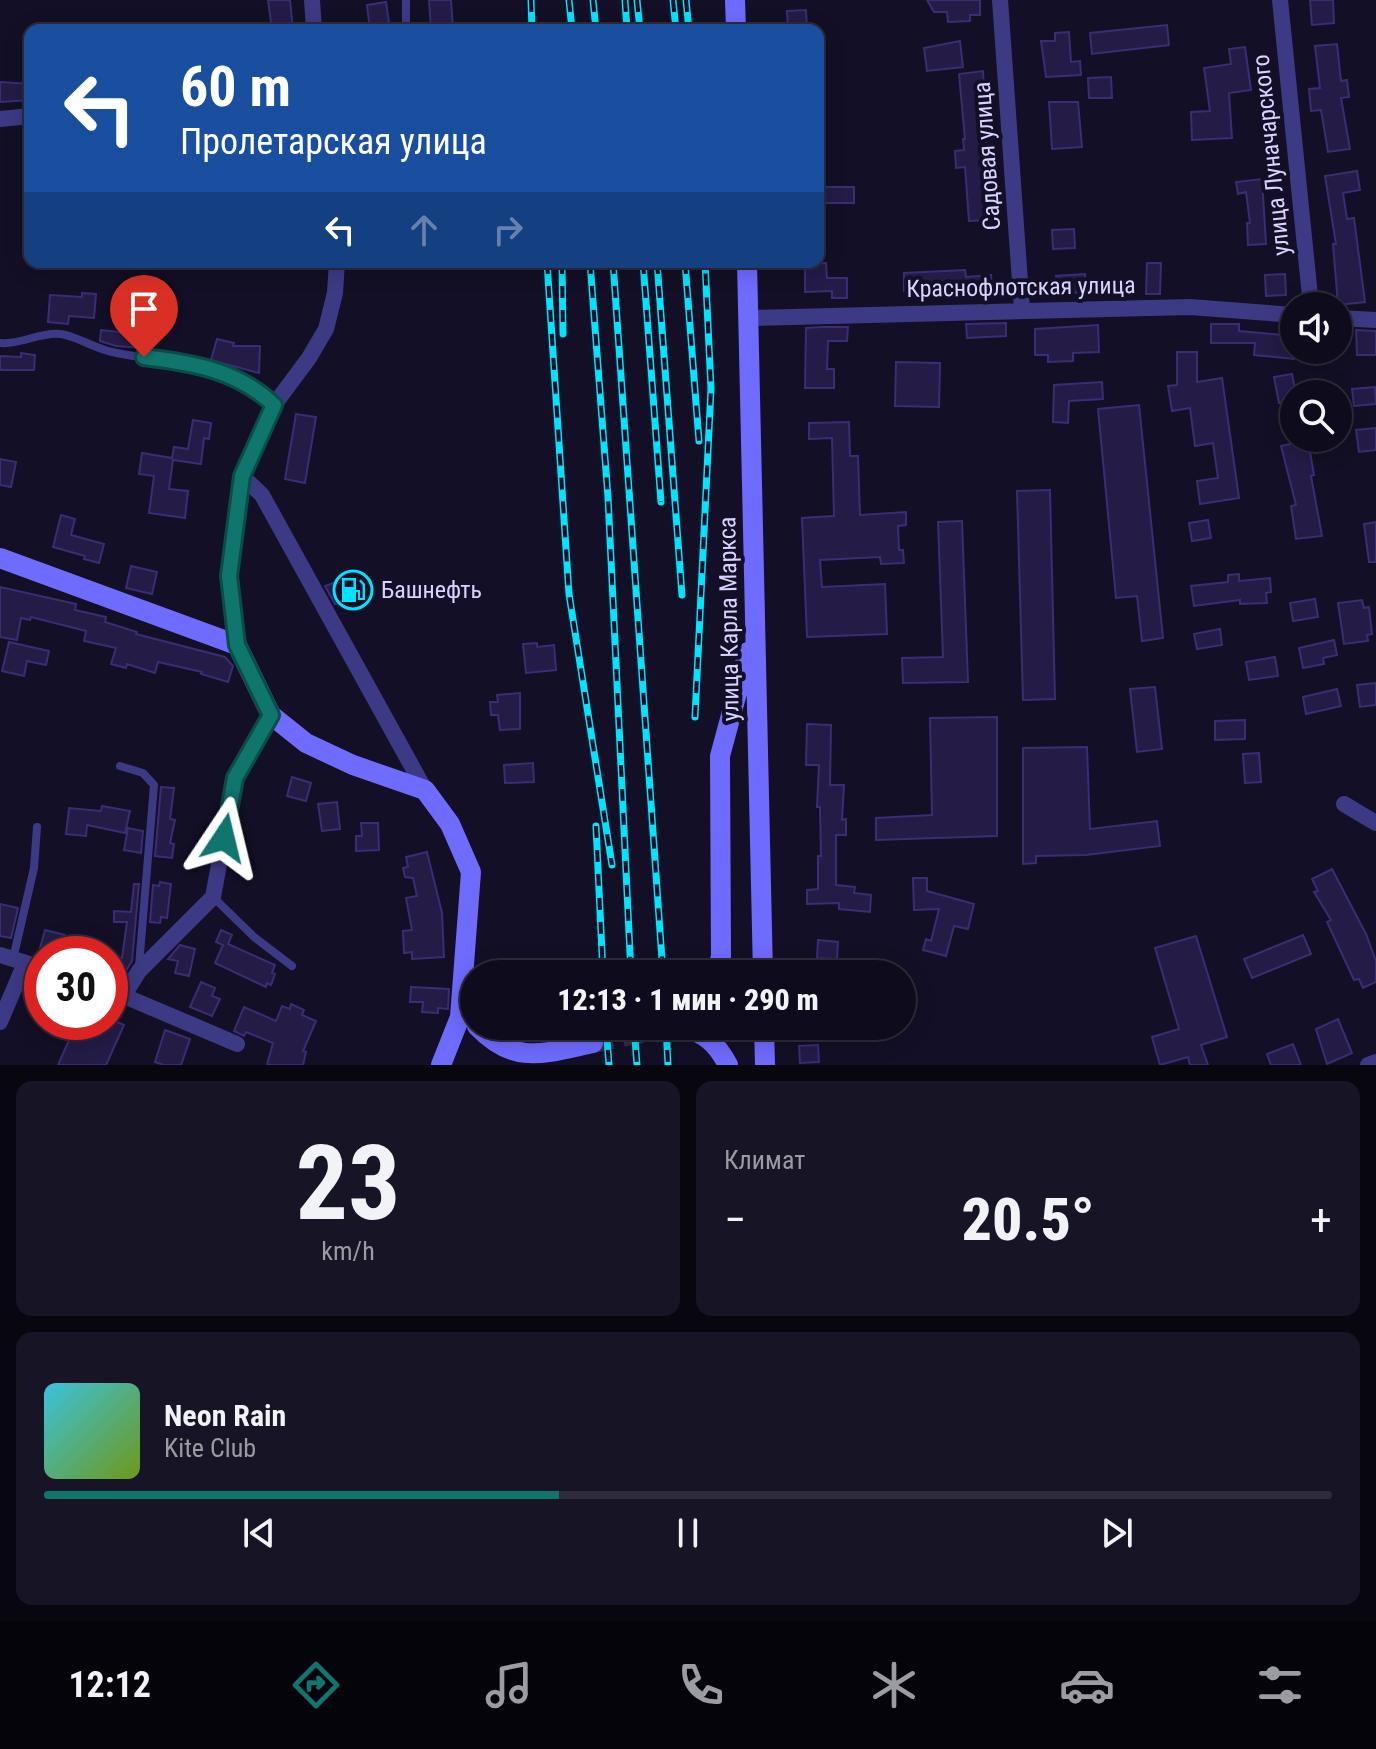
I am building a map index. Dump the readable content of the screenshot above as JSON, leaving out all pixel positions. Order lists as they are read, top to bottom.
{
  "streets": {
    "street": [
      "улица Луначарского",
      "Садовая улица",
      "Краснофлотская улица",
      "улица Карла Маркса"
    ]
  },
  "crossings": [
    ["Садовая улица", "Краснофлотская улица"],
    ["Краснофлотская улица", "улица Карла Маркса"]
  ],
  "places": {
    "fuel station": ["Башнефть"]
  },
  "page": {
    "turn": ["60 m", "Пролетарская улица"],
    "limit": "30",
    "trip": "12:13 · 1 мин · 290 m",
    "tile": [
      ["23", "km/h"],
      "Климат"
    ],
    "heat": ["−", "20.5°", "+"],
    "song": ["Neon Rain", "Kite Club"],
    "tabs": "12:12"
  }
}
